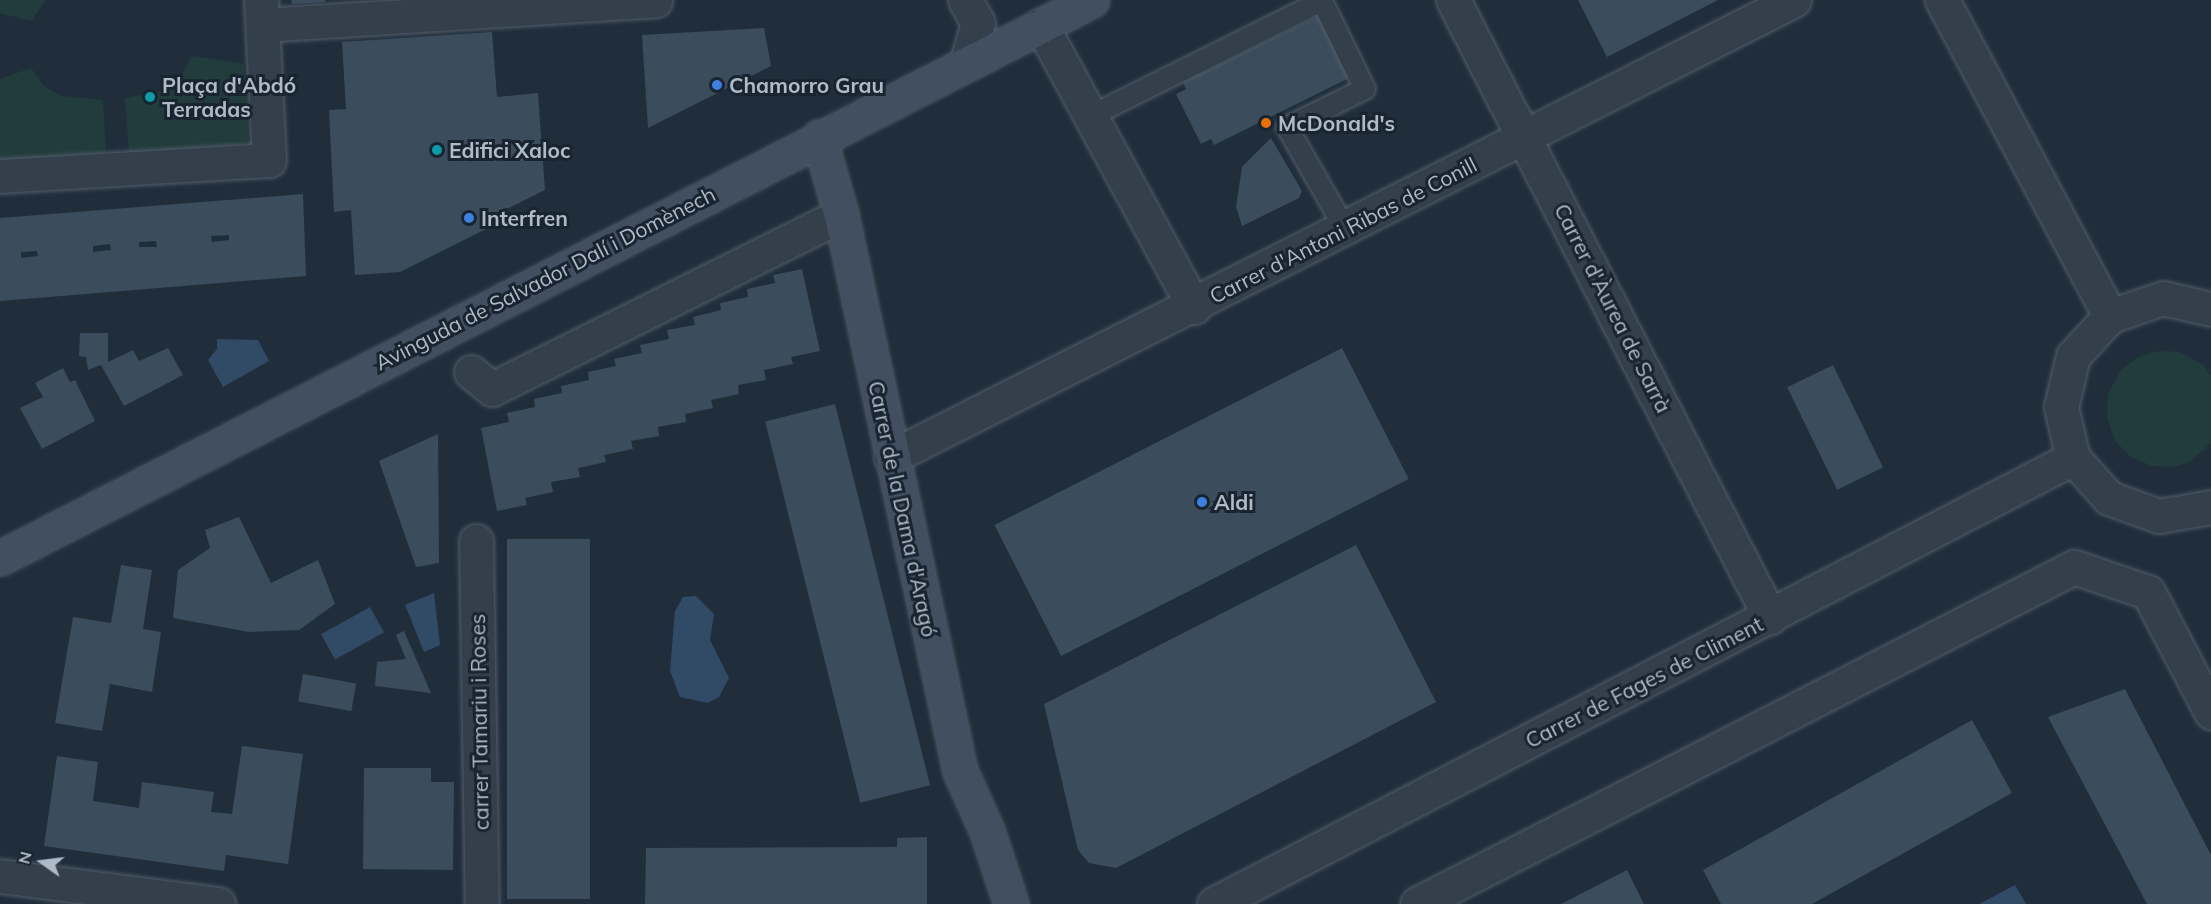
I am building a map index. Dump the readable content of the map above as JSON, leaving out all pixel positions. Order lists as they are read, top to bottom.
{
  "streets": {
    "main road": ["Avinguda de Salvador Dalí i Domènech", "Carrer de la Dama d'Aragó"],
    "street": [
      "Carrer d'Antoni Ribas de Conill",
      "Carrer d'Àurea de Sarrà",
      "Carrer de Fages de Climent",
      "carrer Tamariu i Roses"
    ]
  },
  "crossings": [
    ["Carrer d'Antoni Ribas de Conill", "Carrer d'Àurea de Sarrà"],
    ["Carrer d'Antoni Ribas de Conill", "Carrer de la Dama d'Aragó"],
    ["Avinguda de Salvador Dalí i Domènech", "Carrer de la Dama d'Aragó"],
    ["Carrer d'Àurea de Sarrà", "Carrer de Fages de Climent"]
  ],
  "places": [
    "Chamorro Grau",
    "Plaça d'Abdó Terradas",
    "McDonald's",
    "Edifici Xaloc",
    "Interfren",
    "Aldi"
  ],
  "north": "left"
}
